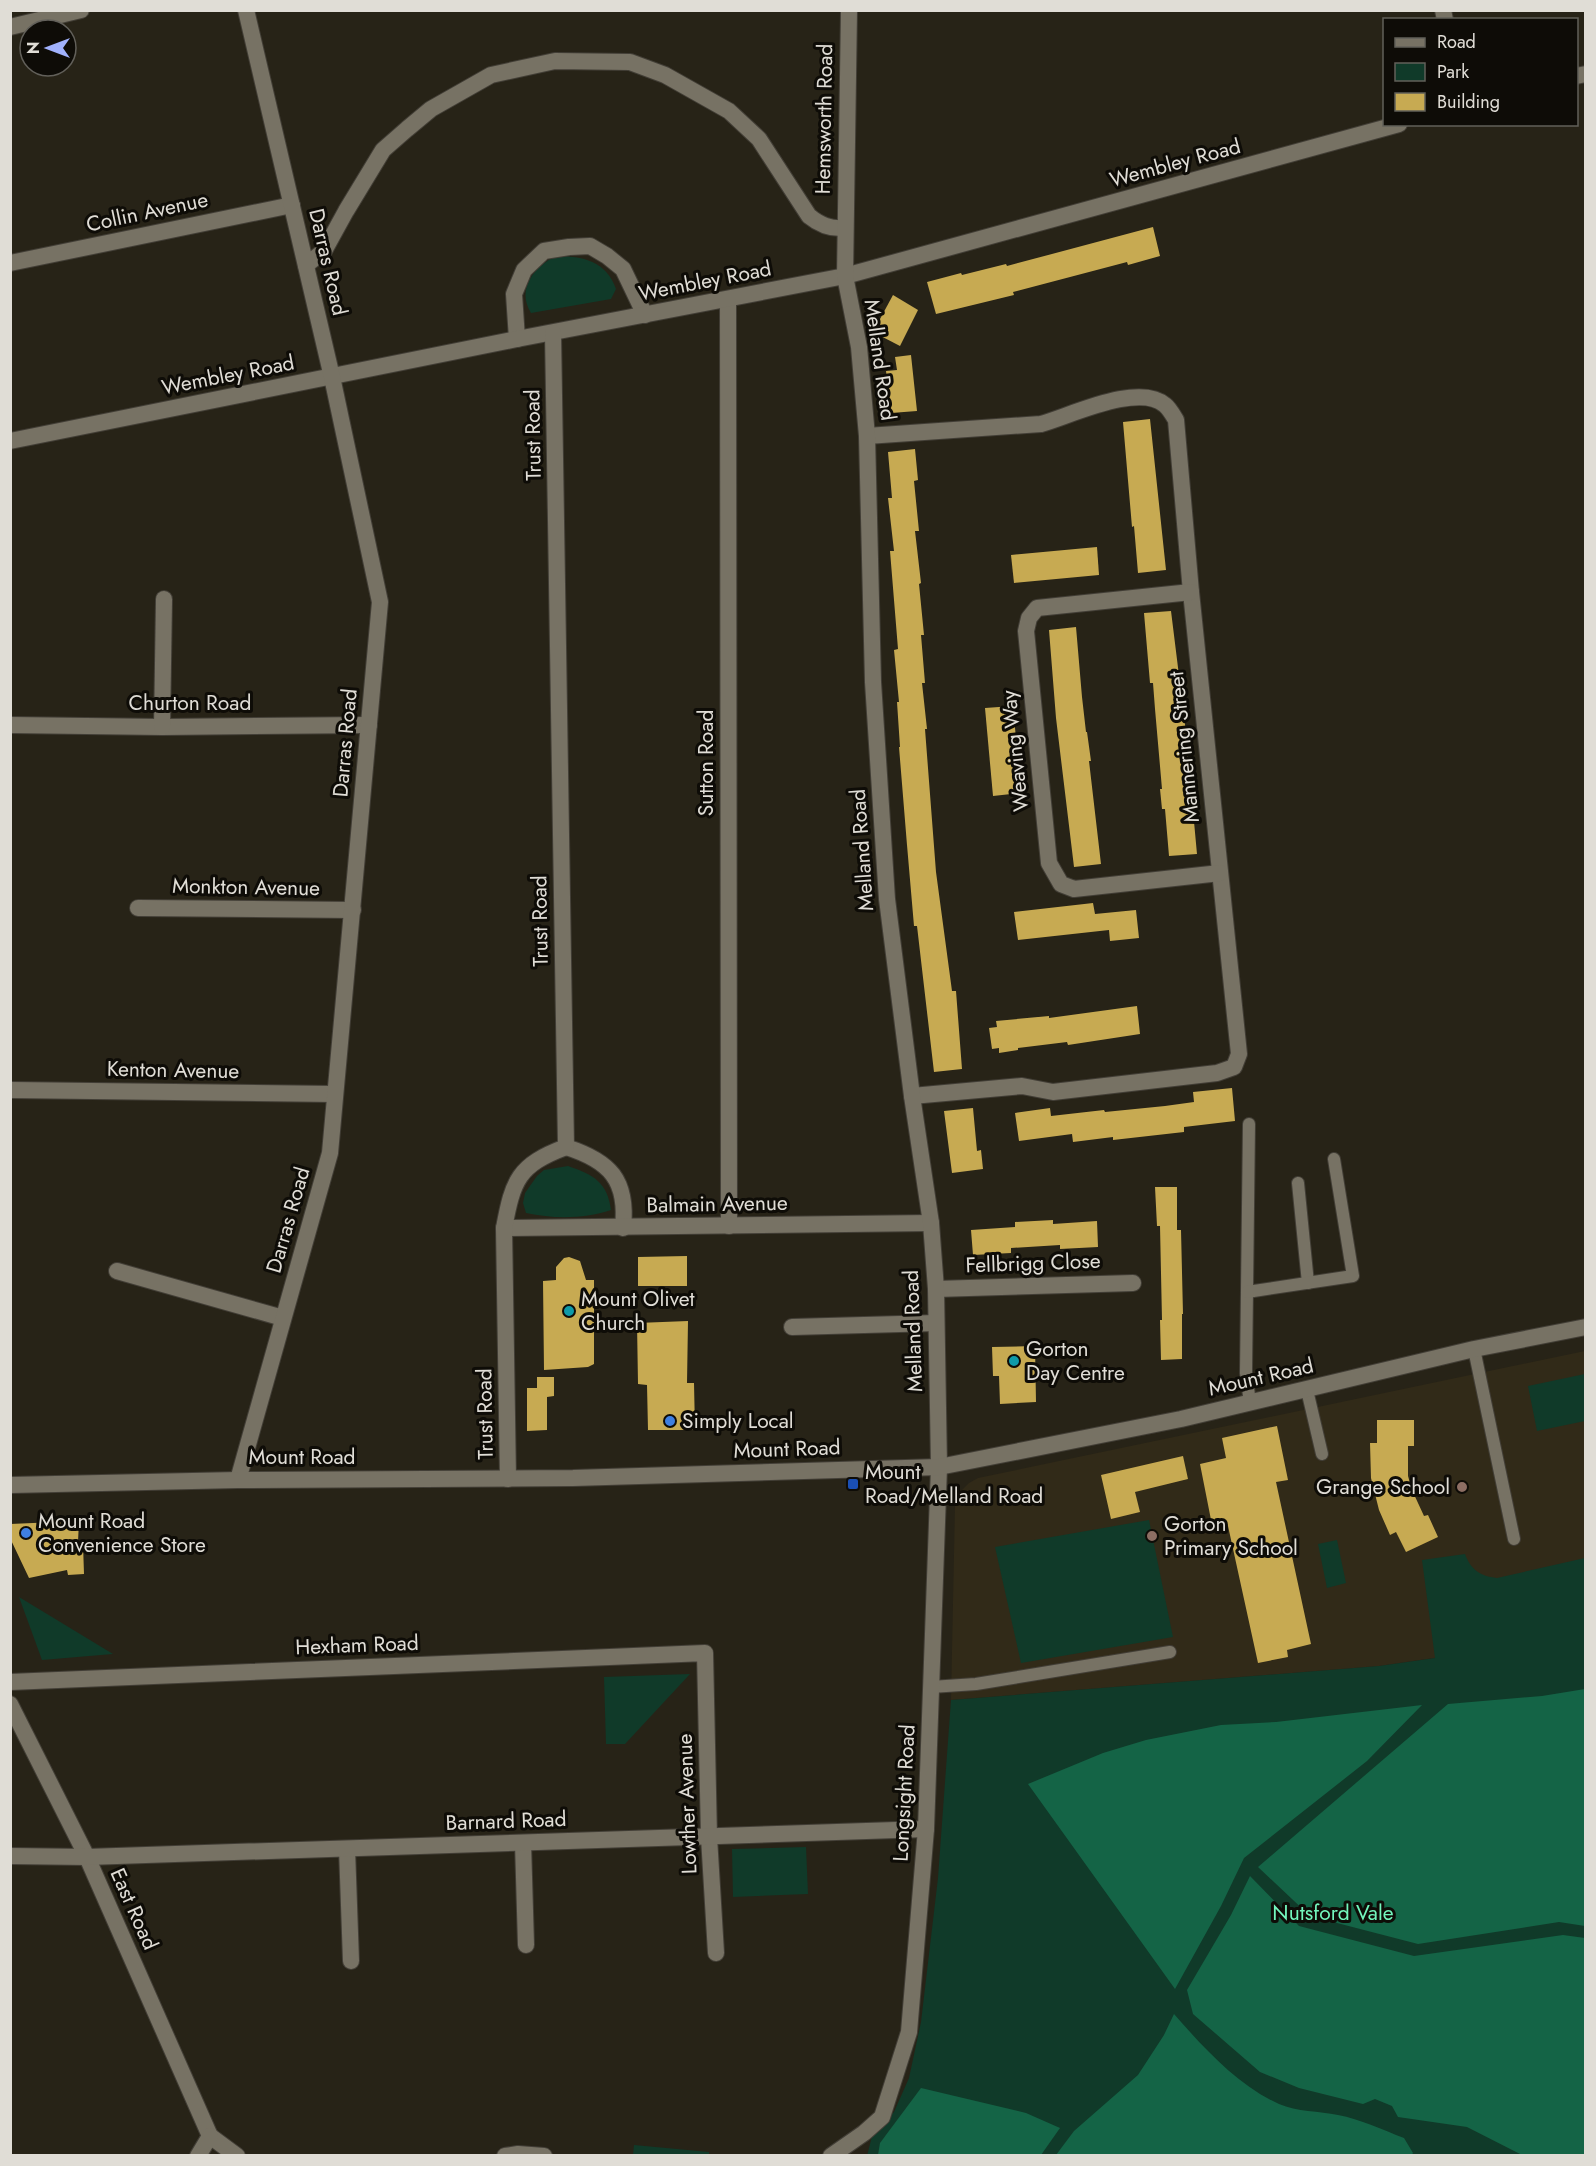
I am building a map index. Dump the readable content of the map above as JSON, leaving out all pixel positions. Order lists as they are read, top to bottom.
{
  "streets": {
    "street": [
      "Hemsworth Road",
      "Wembley Road",
      "Collin Avenue",
      "Darras Road",
      "Melland Road",
      "Trust Road",
      "Churton Road",
      "Mannering Street",
      "Weaving Way",
      "Sutton Road",
      "Monkton Avenue",
      "Kenton Avenue",
      "Balmain Avenue",
      "Fellbrigg Close",
      "Mount Road",
      "Hexham Road",
      "Longsight Road",
      "Lowther Avenue",
      "Barnard Road",
      "East Road"
    ]
  },
  "crossings": [
    ["Hemsworth Road", "Melland Road"],
    ["Wembley Road", "Darras Road"],
    ["Wembley Road", "Melland Road"],
    ["Wembley Road", "Trust Road"],
    ["Wembley Road", "Sutton Road"],
    ["Collin Avenue", "Darras Road"],
    ["Darras Road", "Churton Road"],
    ["Darras Road", "Monkton Avenue"],
    ["Darras Road", "Kenton Avenue"],
    ["Darras Road", "Mount Road"],
    ["Melland Road", "Mannering Street"],
    ["Melland Road", "Balmain Avenue"],
    ["Melland Road", "Fellbrigg Close"],
    ["Melland Road", "Mount Road"],
    ["Melland Road", "Longsight Road"],
    ["Trust Road", "Balmain Avenue"],
    ["Trust Road", "Mount Road"],
    ["Mannering Street", "Weaving Way"],
    ["Sutton Road", "Balmain Avenue"],
    ["Mount Road", "Longsight Road"],
    ["Hexham Road", "Lowther Avenue"],
    ["Longsight Road", "Barnard Road"],
    ["Lowther Avenue", "Barnard Road"],
    ["Barnard Road", "East Road"]
  ],
  "parks": ["Nutsford Vale"],
  "places": {
    "other": [
      "Mount Olivet Church",
      "Gorton Day Centre",
      "Simply Local",
      "Grange School",
      "Mount Road Convenience Store",
      "Gorton Primary School"
    ],
    "transit": ["Mount Road/Melland Road"]
  },
  "legend": ["Road", "Park", "Building"],
  "north": "left"
}
